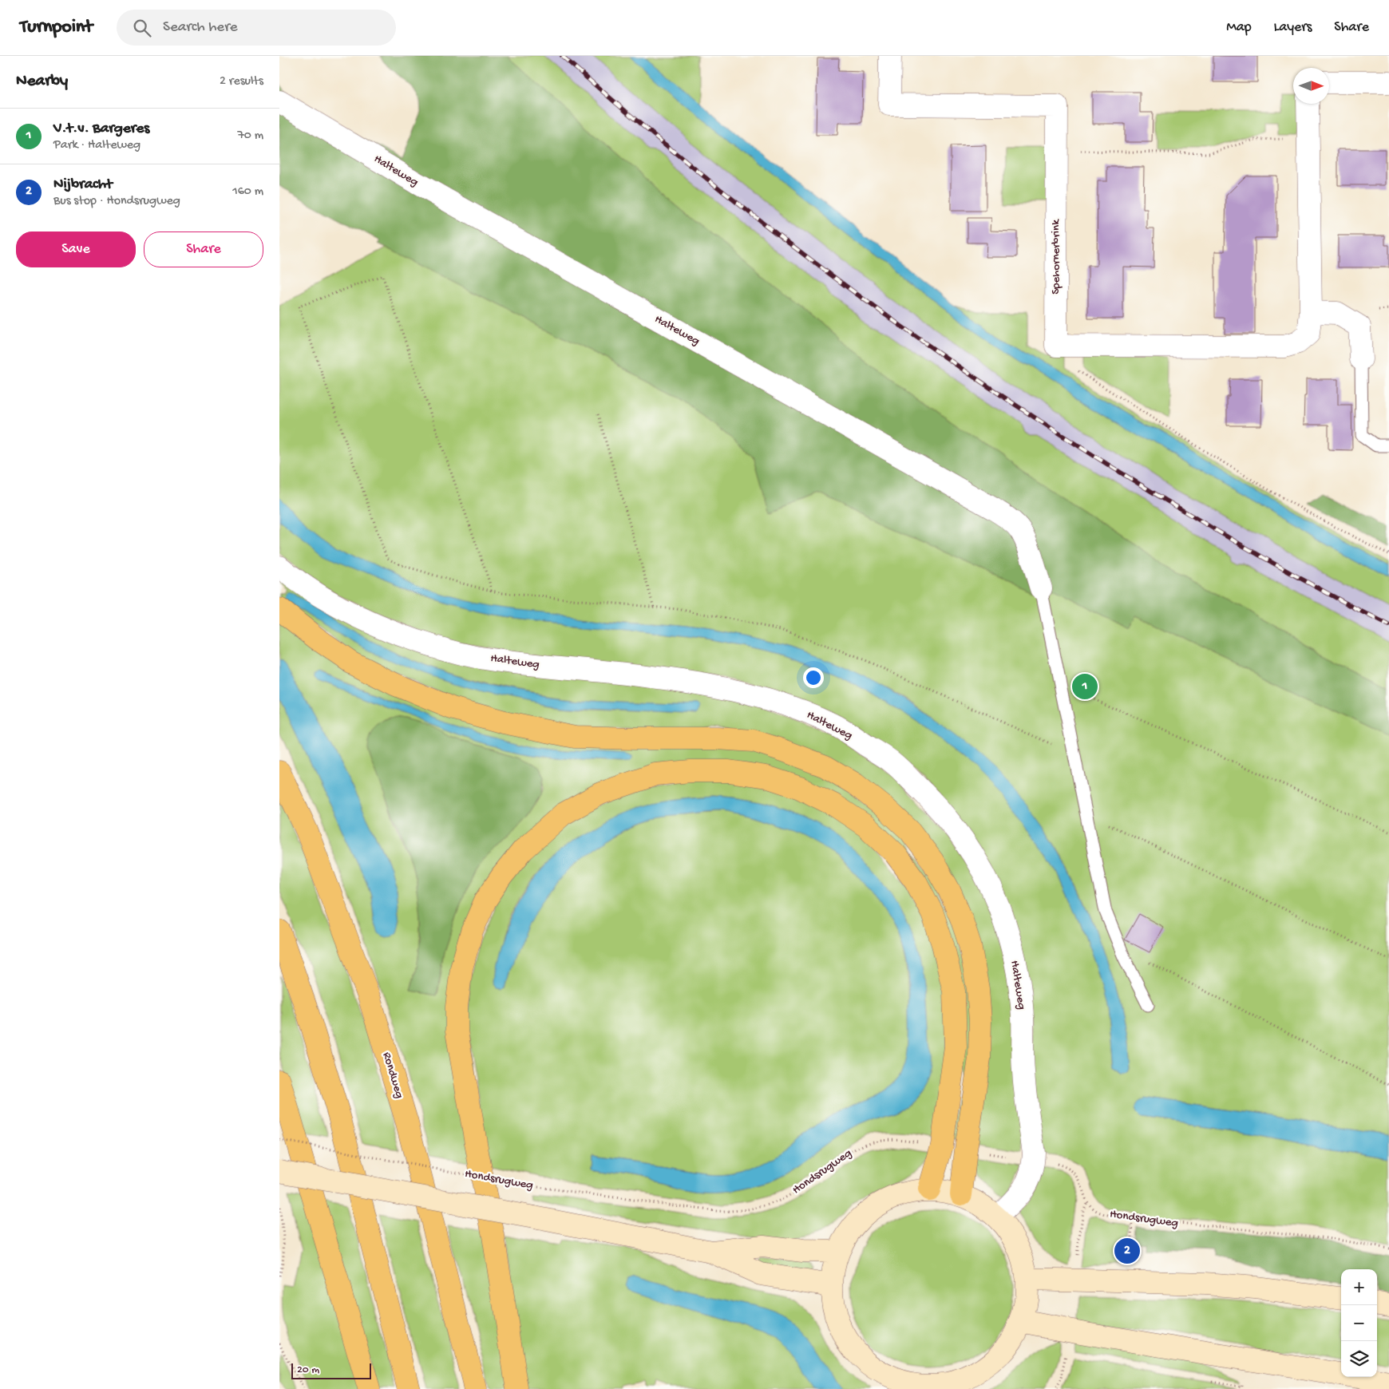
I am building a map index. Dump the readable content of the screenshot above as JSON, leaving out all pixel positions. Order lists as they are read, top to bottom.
{
  "streets": {
    "main road": ["Rondweg"],
    "street": ["Halteweg", "Spehornerbrink"],
    "path": ["Hondsrugweg"]
  },
  "crossings": [
    ["Halteweg", "Hondsrugweg"]
  ],
  "scale_bar": "20 m",
  "north": "right",
  "page": {
    "header": "Turnpoint",
    "search": "Search here",
    "nav": ["Map", "Layers", "Share"],
    "heading": ["Nearby", "2 results"],
    "list": [
      {
        "mark": "1",
        "name": "V.t.v. Bargeres",
        "note": "Park · Halteweg",
        "value": "70 m"
      },
      {
        "mark": "2",
        "name": "Nijbracht",
        "note": "Bus stop · Hondsrugweg",
        "value": "160 m"
      }
    ],
    "buttons": ["Save", "Share"],
    "pins": ["1", "2"],
    "map_buttons": ["+", "−"],
    "scale": "20 m"
  }
}
